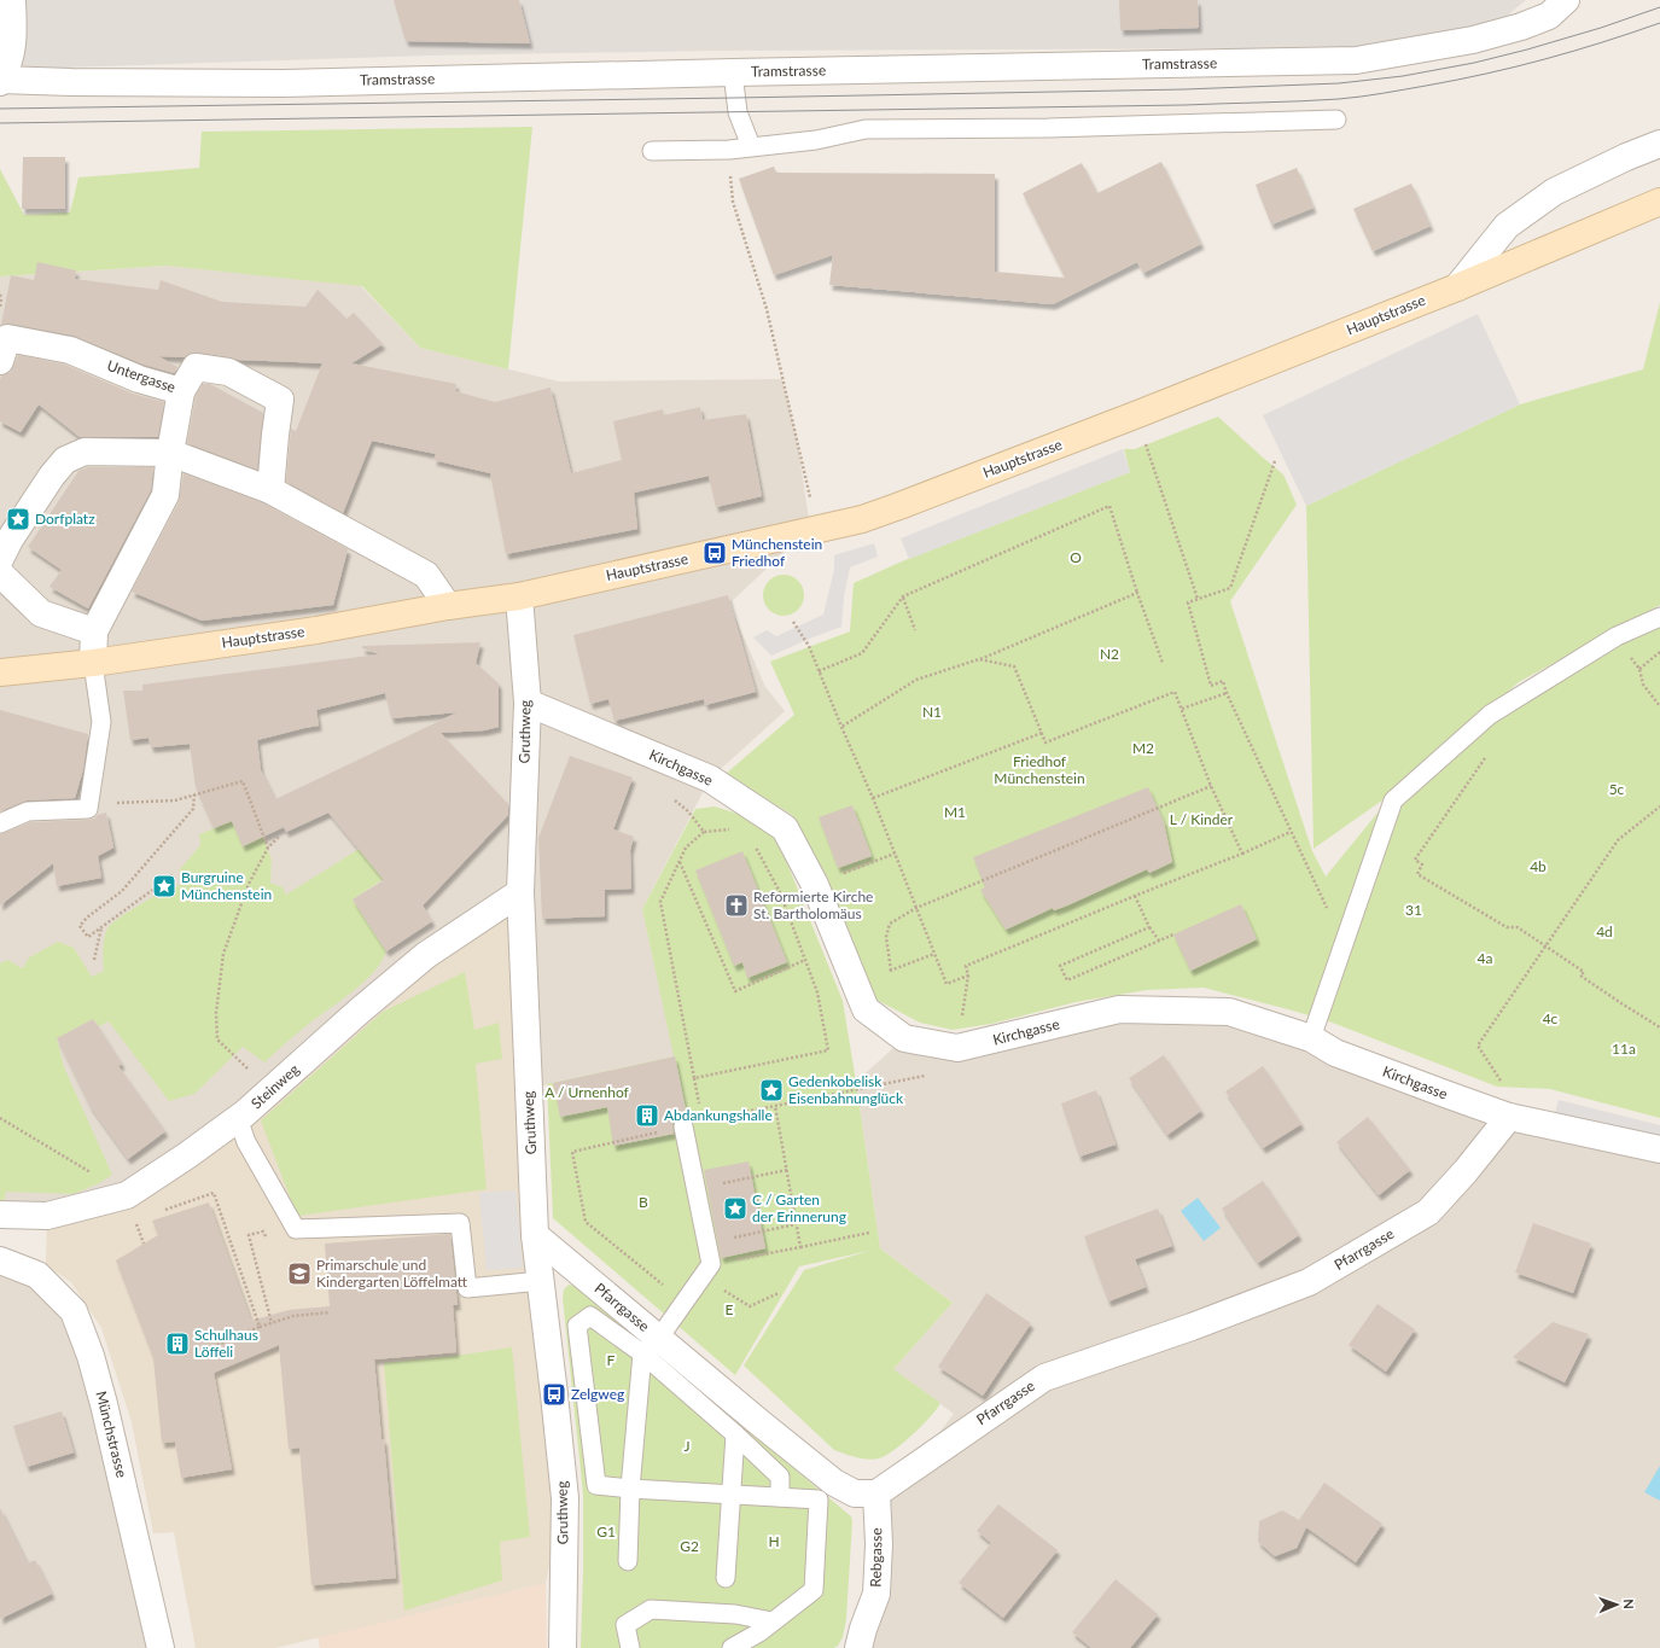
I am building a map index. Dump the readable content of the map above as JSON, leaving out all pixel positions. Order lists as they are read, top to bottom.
{
  "streets": {
    "main road": ["Hauptstrasse"],
    "street": [
      "Tramstrasse",
      "Untergasse",
      "Gruthweg",
      "Kirchgasse",
      "Steinweg",
      "Pfarrgasse",
      "Münchstrasse",
      "Rebgasse"
    ]
  },
  "crossings": [
    ["Hauptstrasse", "Gruthweg"],
    ["Gruthweg", "Kirchgasse"],
    ["Gruthweg", "Steinweg"],
    ["Gruthweg", "Pfarrgasse"],
    ["Kirchgasse", "Pfarrgasse"],
    ["Pfarrgasse", "Rebgasse"]
  ],
  "parks": [
    "O",
    "N2",
    "N1",
    "M2",
    "Friedhof Münchenstein",
    "5c",
    "M1",
    "L / Kinder",
    "4b",
    "31",
    "4d",
    "4a",
    "4c",
    "11a",
    "A / Urnenhof",
    "B",
    "E",
    "F",
    "J",
    "G1",
    "H",
    "G2"
  ],
  "places": {
    "place": [
      "Dorfplatz",
      "Burgruine Münchenstein",
      "Gedenkobelisk Eisenbahnunglück",
      "C / Garten der Erinnerung"
    ],
    "bus stop": ["Münchenstein Friedhof", "Zelgweg"],
    "church": ["Reformierte Kirche St. Bartholomäus"],
    "building": ["Abdankungshalle", "Schulhaus Löffeli"],
    "school or university": ["Primarschule und Kindergarten Löffelmatt"]
  },
  "north": "right"
}
